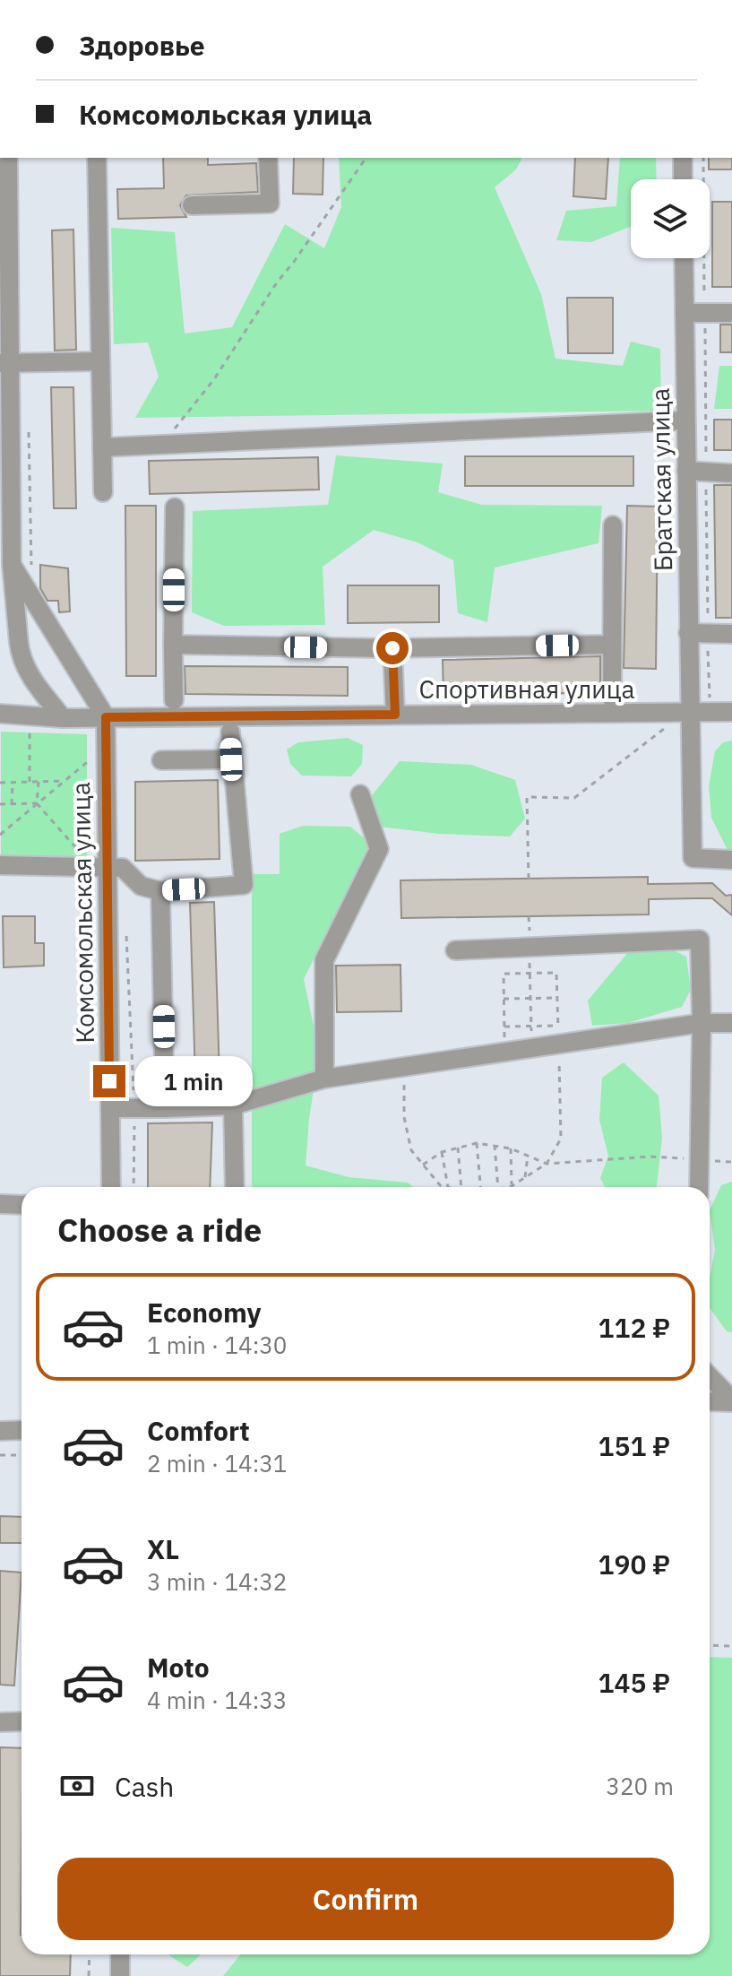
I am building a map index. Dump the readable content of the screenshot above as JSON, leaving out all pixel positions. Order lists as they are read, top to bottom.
{
  "streets": {
    "street": ["Братская улица", "Спортивная улица", "Комсомольская улица"]
  },
  "crossings": [
    ["Братская улица", "Спортивная улица"],
    ["Спортивная улица", "Комсомольская улица"]
  ],
  "page": {
    "banner": ["Здоровье", "Комсомольская улица"],
    "bubble": "1 min",
    "heading": "Choose a ride",
    "list": [
      {
        "name": "Economy",
        "note": "1 min · 14:30",
        "value": "112 ₽"
      },
      {
        "name": "Comfort",
        "note": "2 min · 14:31",
        "value": "151 ₽"
      },
      {
        "name": "XL",
        "note": "3 min · 14:32",
        "value": "190 ₽"
      },
      {
        "name": "Moto",
        "note": "4 min · 14:33",
        "value": "145 ₽"
      }
    ],
    "pay": ["Cash", "320 m"],
    "buttons": "Confirm"
  }
}
